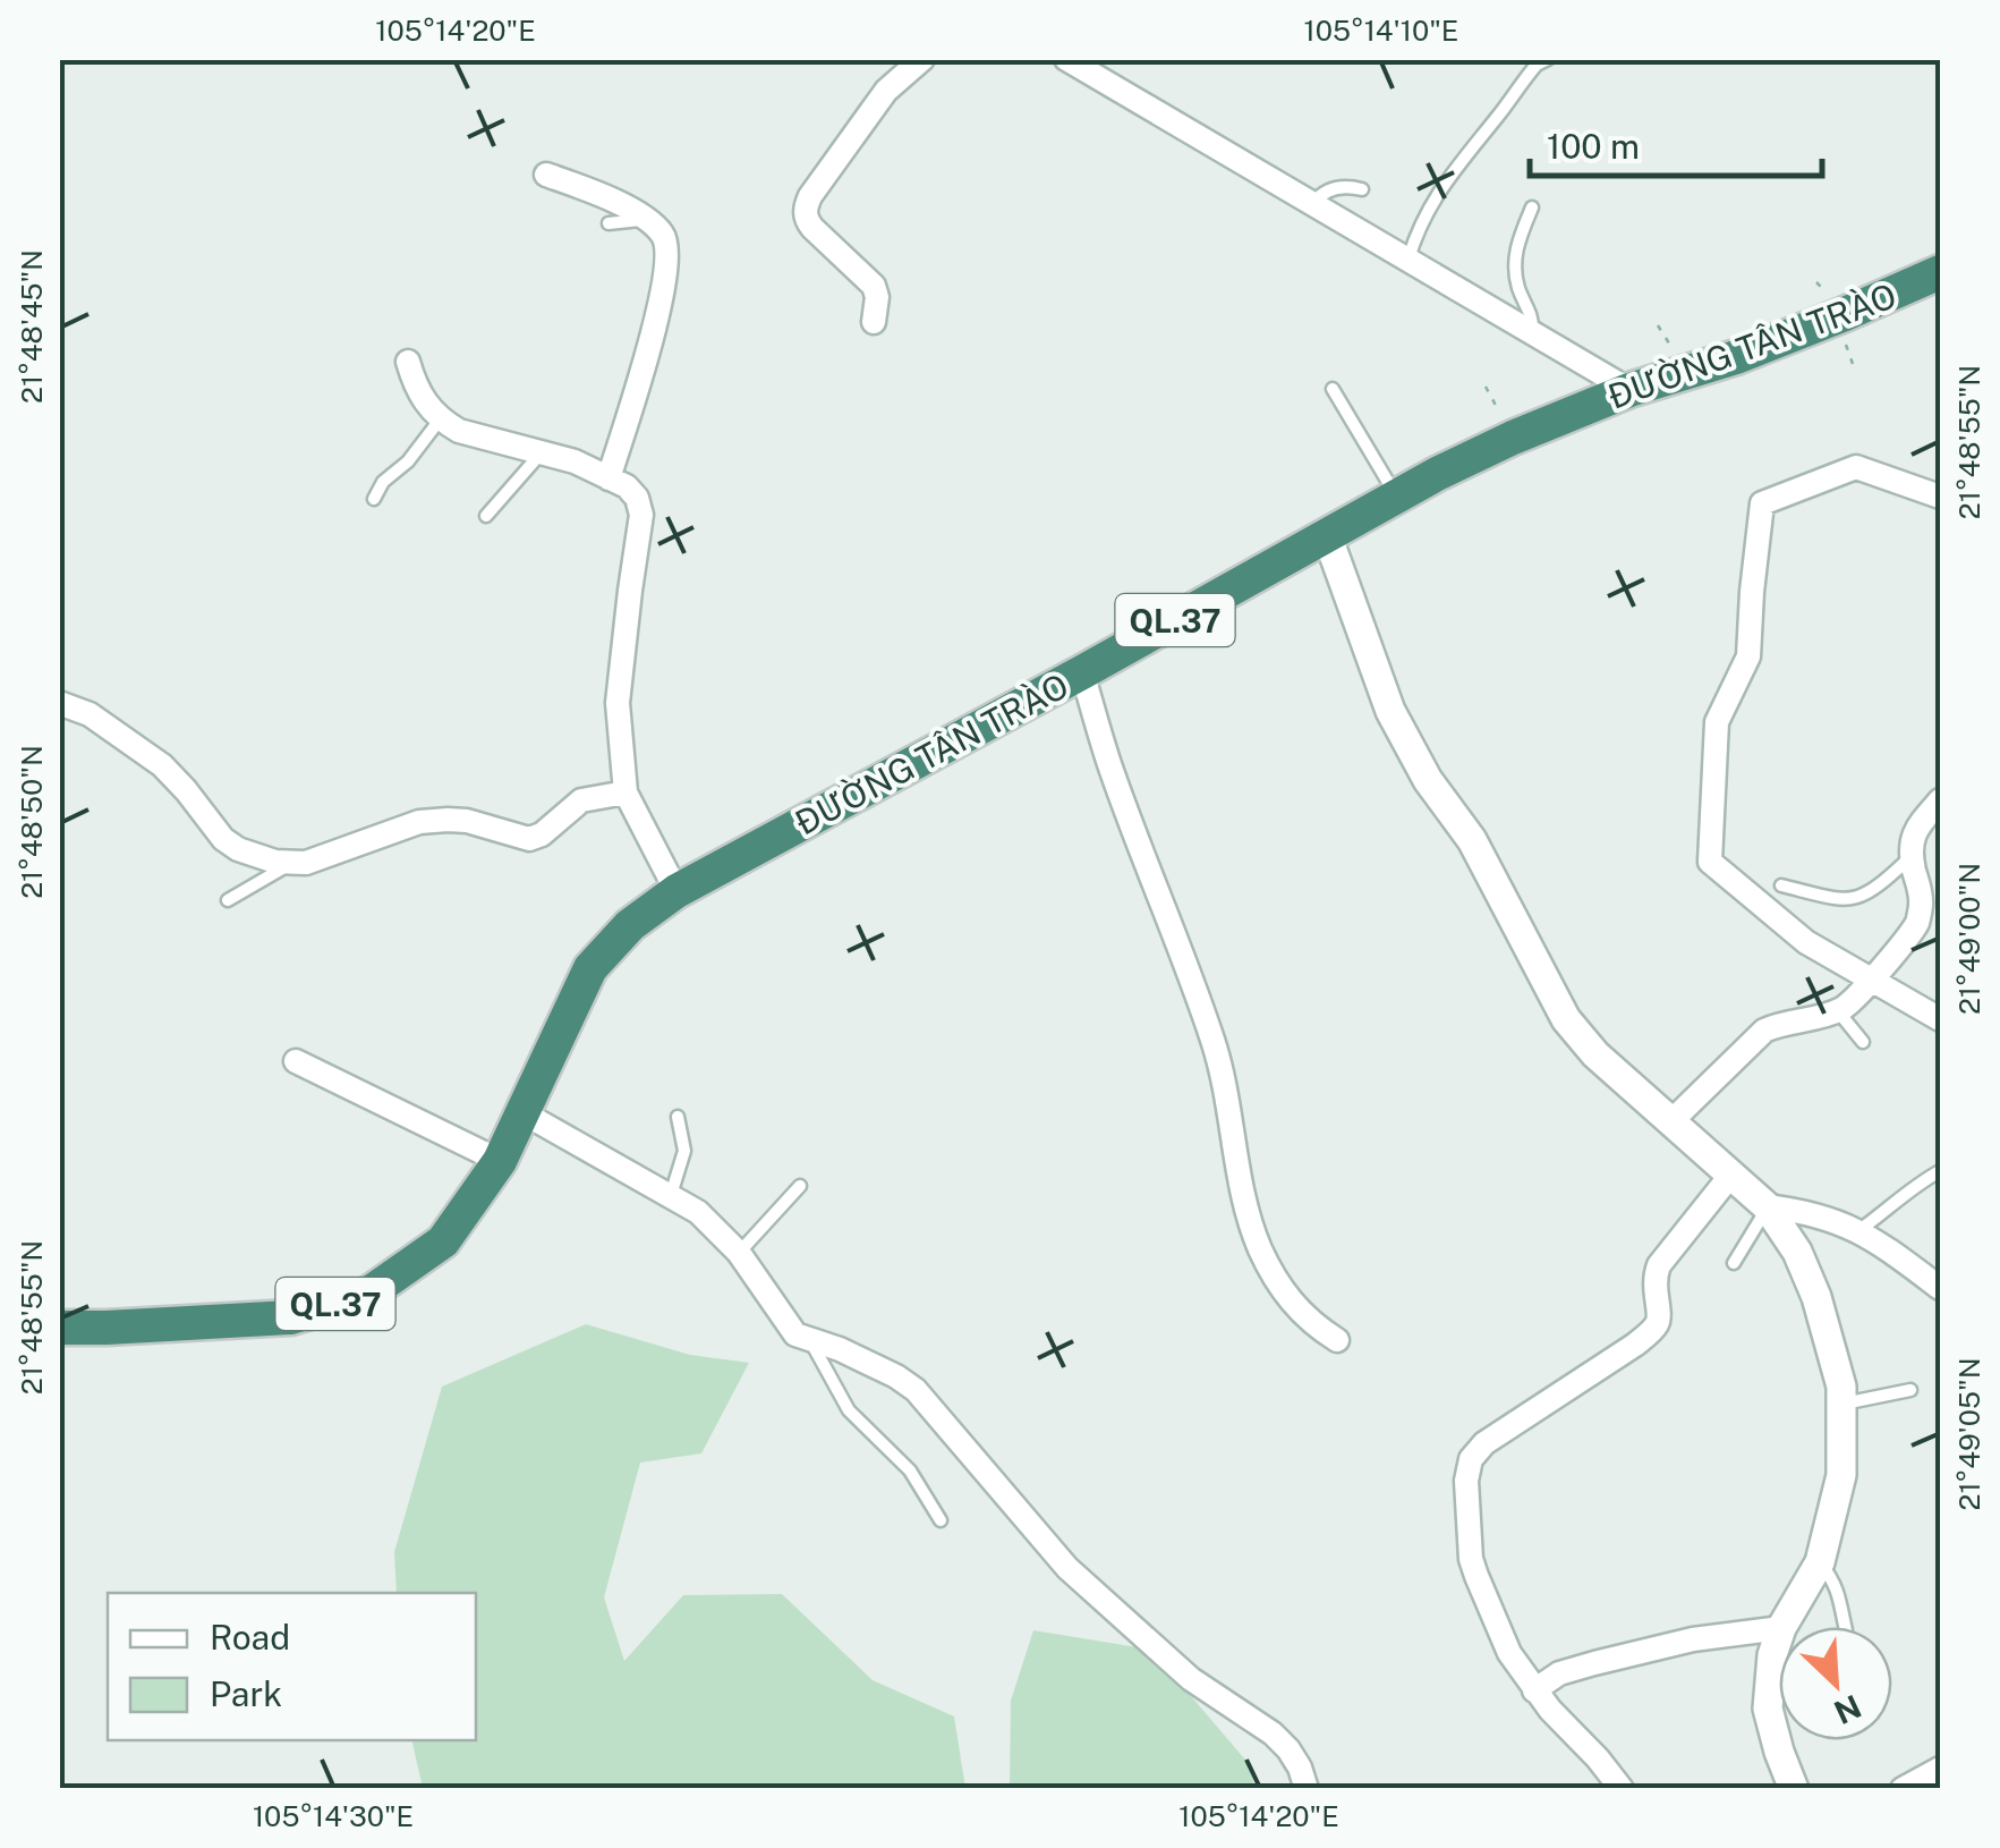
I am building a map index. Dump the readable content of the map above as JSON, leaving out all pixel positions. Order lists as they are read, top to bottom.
{
  "streets": {
    "highway": ["ĐƯỜNG TÂN TRÀO", "QL.37"]
  },
  "legend": ["Road", "Park"],
  "scale_bar": "100 m",
  "north": "bottom right",
  "coordinates": [
    "105°14'20\"E",
    "105°14'10\"E",
    "21°48'45\"N",
    "21°48'55\"N",
    "21°48'50\"N",
    "21°49'00\"N",
    "21°49'05\"N",
    "105°14'30\"E"
  ]
}
